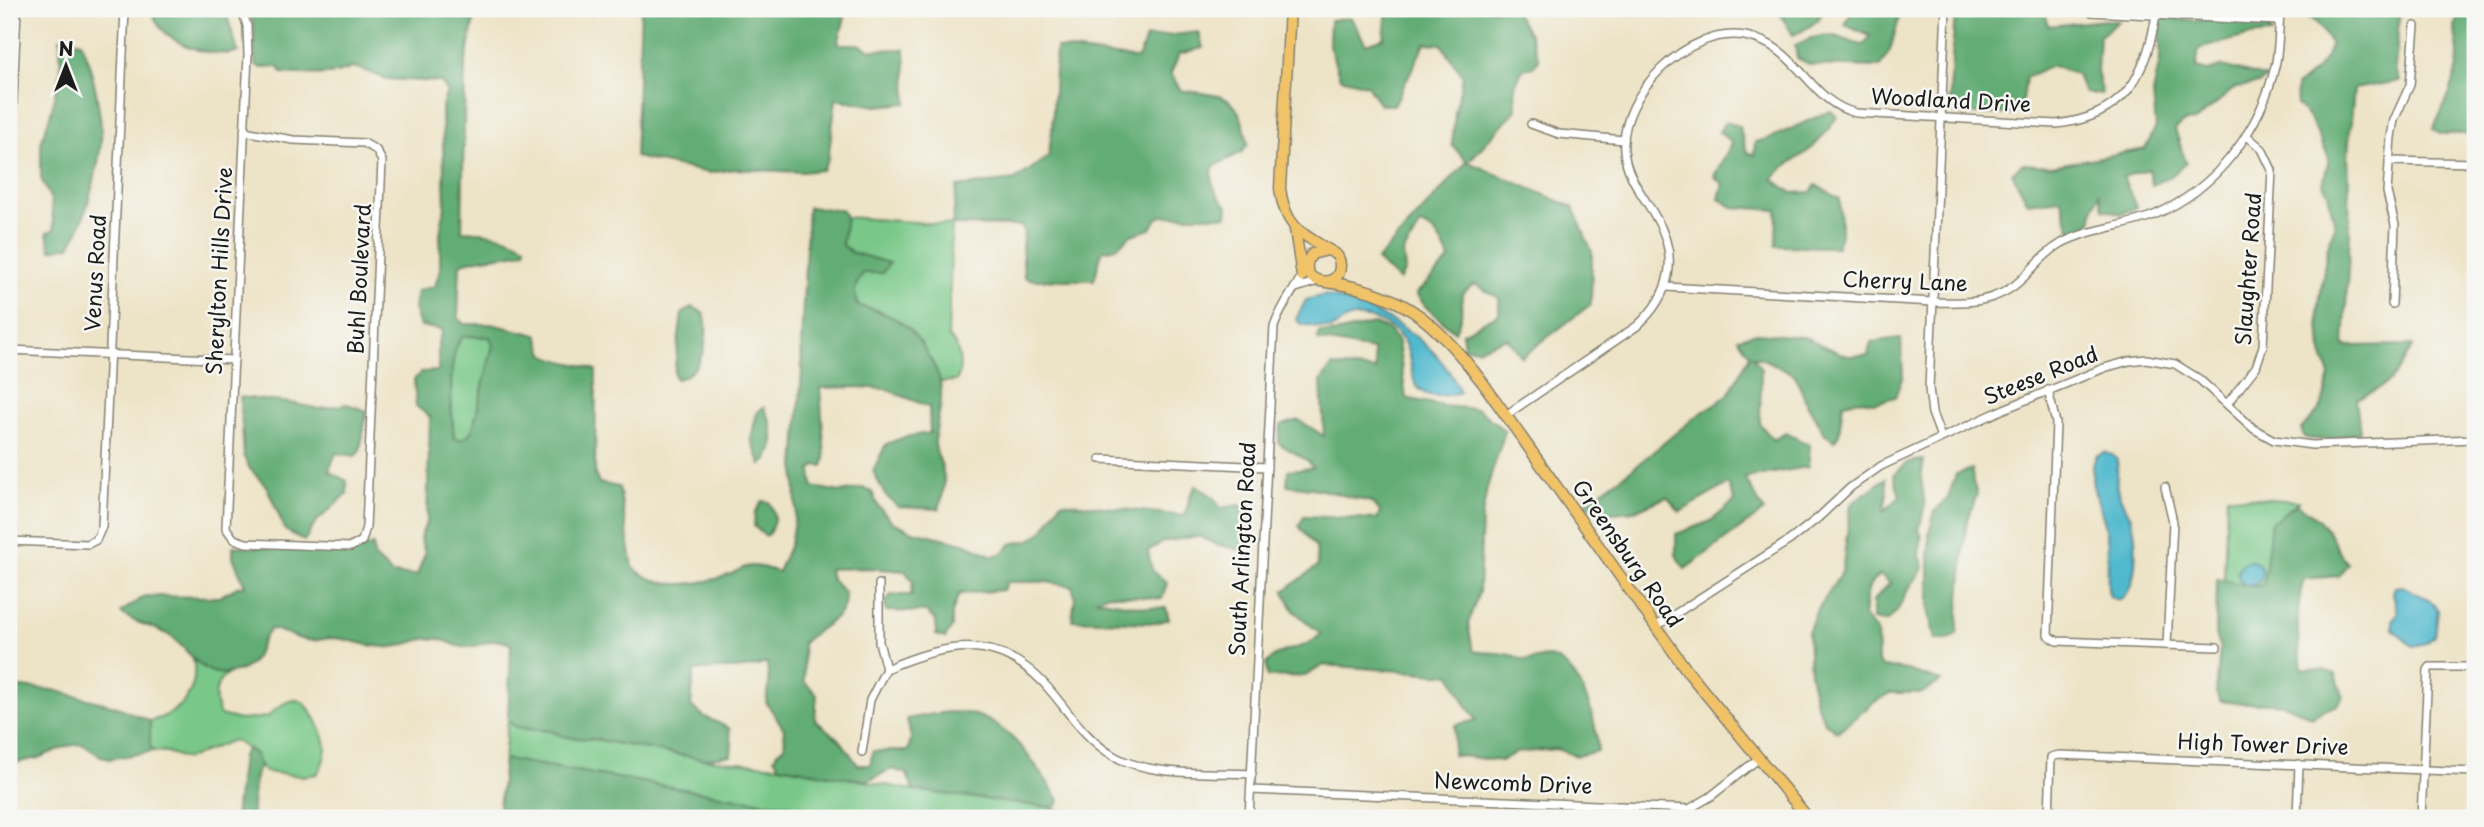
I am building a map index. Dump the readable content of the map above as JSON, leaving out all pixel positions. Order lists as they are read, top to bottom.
{
  "streets": {
    "main road": ["Greensburg Road"],
    "street": [
      "Woodland Drive",
      "Slaughter Road",
      "Sherylton Hills Drive",
      "Venus Road",
      "Buhl Boulevard",
      "Cherry Lane",
      "Steese Road",
      "South Arlington Road",
      "High Tower Drive",
      "Newcomb Drive"
    ]
  },
  "crossings": [
    ["Woodland Drive", "Cherry Lane"],
    ["Slaughter Road", "Cherry Lane"],
    ["Slaughter Road", "Steese Road"],
    ["Sherylton Hills Drive", "Buhl Boulevard"],
    ["Steese Road", "Greensburg Road"],
    ["South Arlington Road", "Greensburg Road"],
    ["South Arlington Road", "Newcomb Drive"]
  ],
  "north": "top"
}
